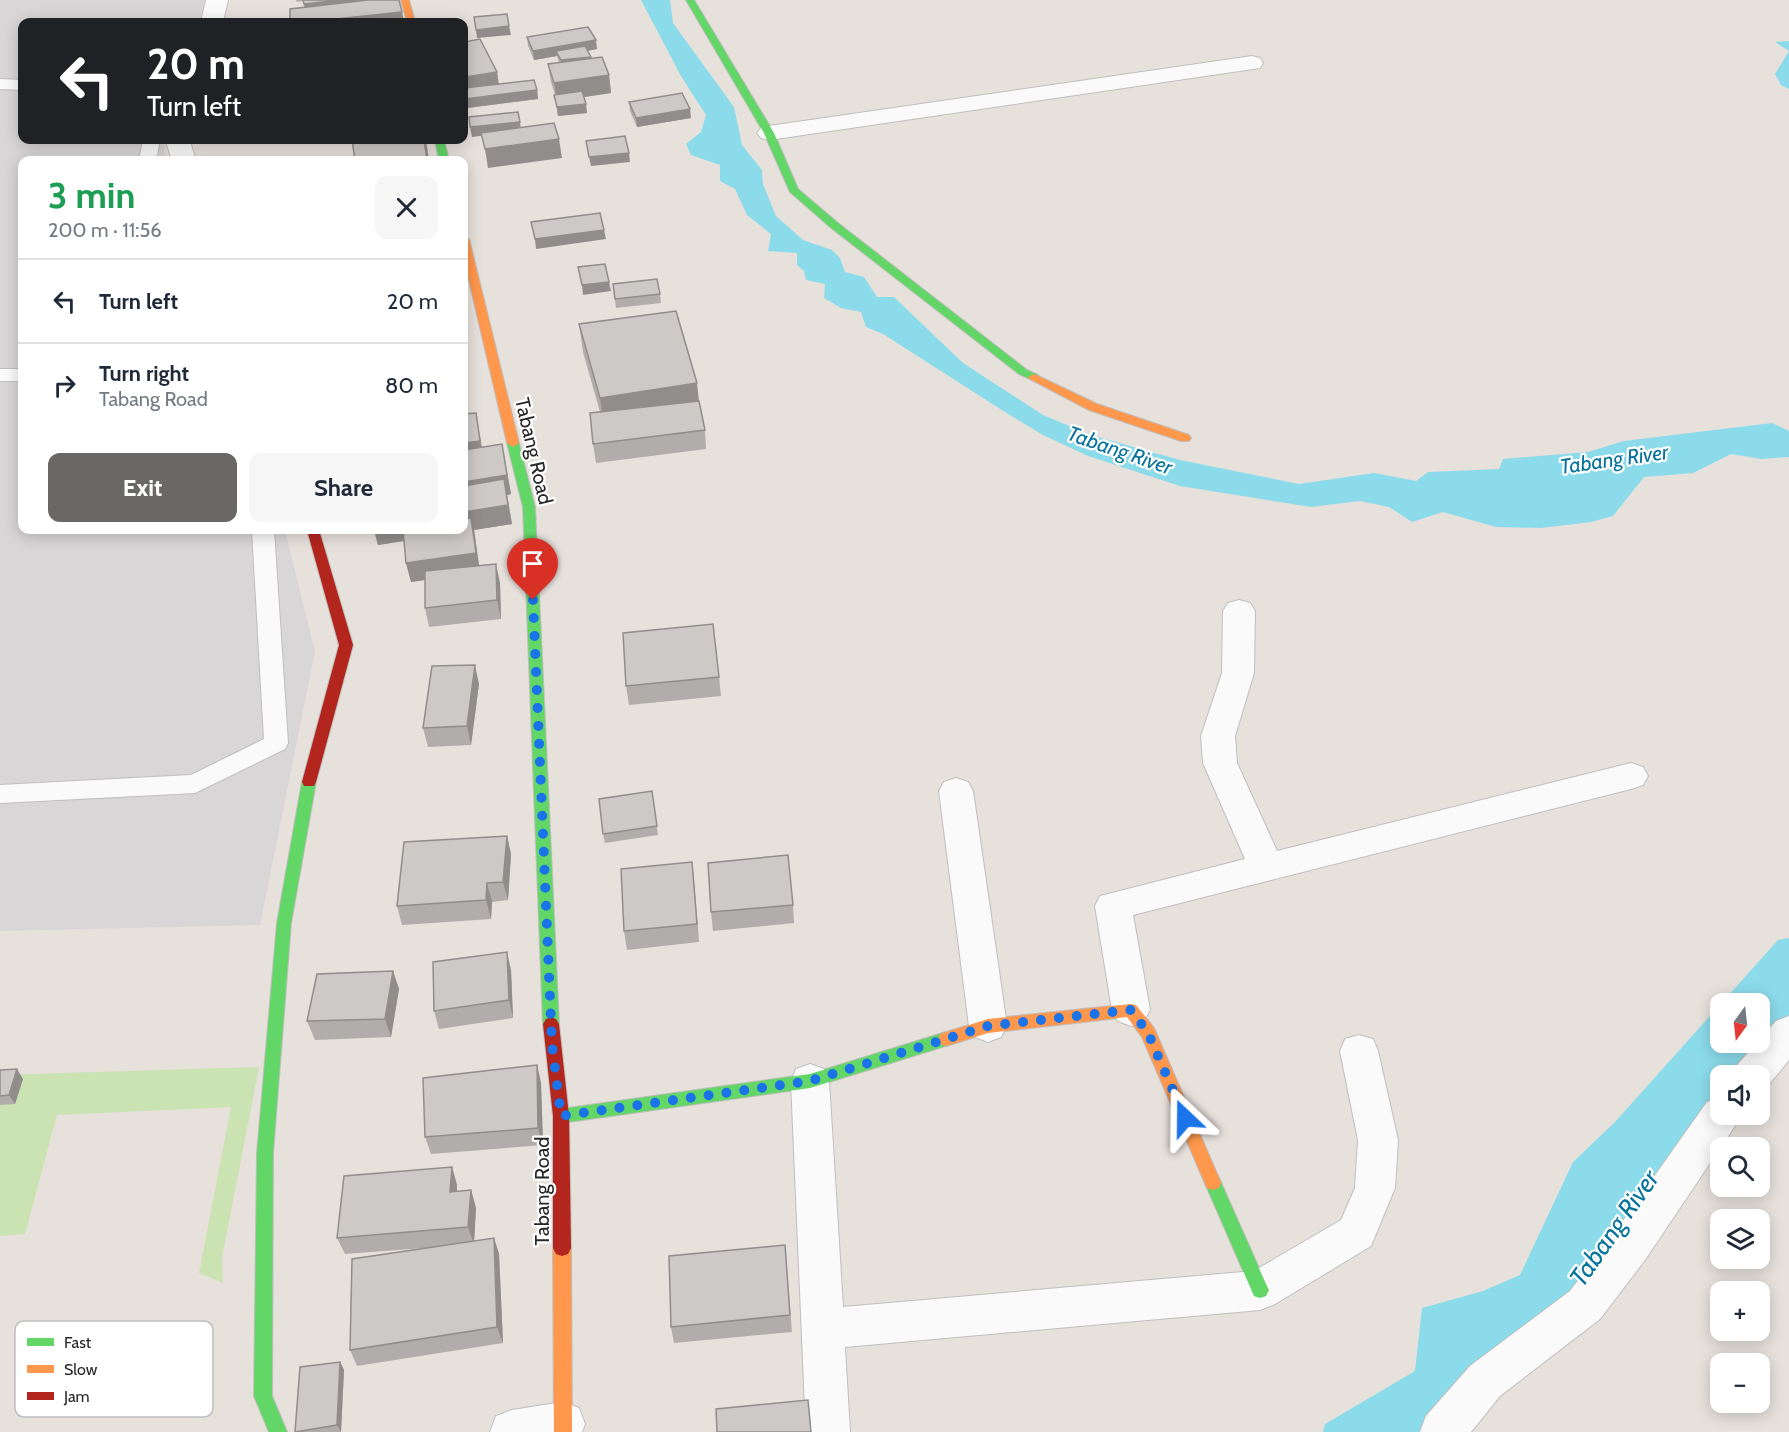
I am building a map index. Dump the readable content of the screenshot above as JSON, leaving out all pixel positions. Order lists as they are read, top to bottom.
{
  "streets": {
    "street": ["Tabang Road"]
  },
  "water": ["Tabang River"],
  "legend": ["Fast", "Slow", "Jam"],
  "north": "bottom",
  "page": {
    "turn": ["20 m", "Turn left"],
    "heading": ["3 min", "200 m · 11:56"],
    "list": [
      {
        "name": "Turn left",
        "value": "20 m"
      },
      {
        "name": "Turn right",
        "note": "Tabang Road",
        "value": "80 m"
      }
    ],
    "buttons": ["Exit", "Share"],
    "map_buttons": ["+", "−"]
  }
}
